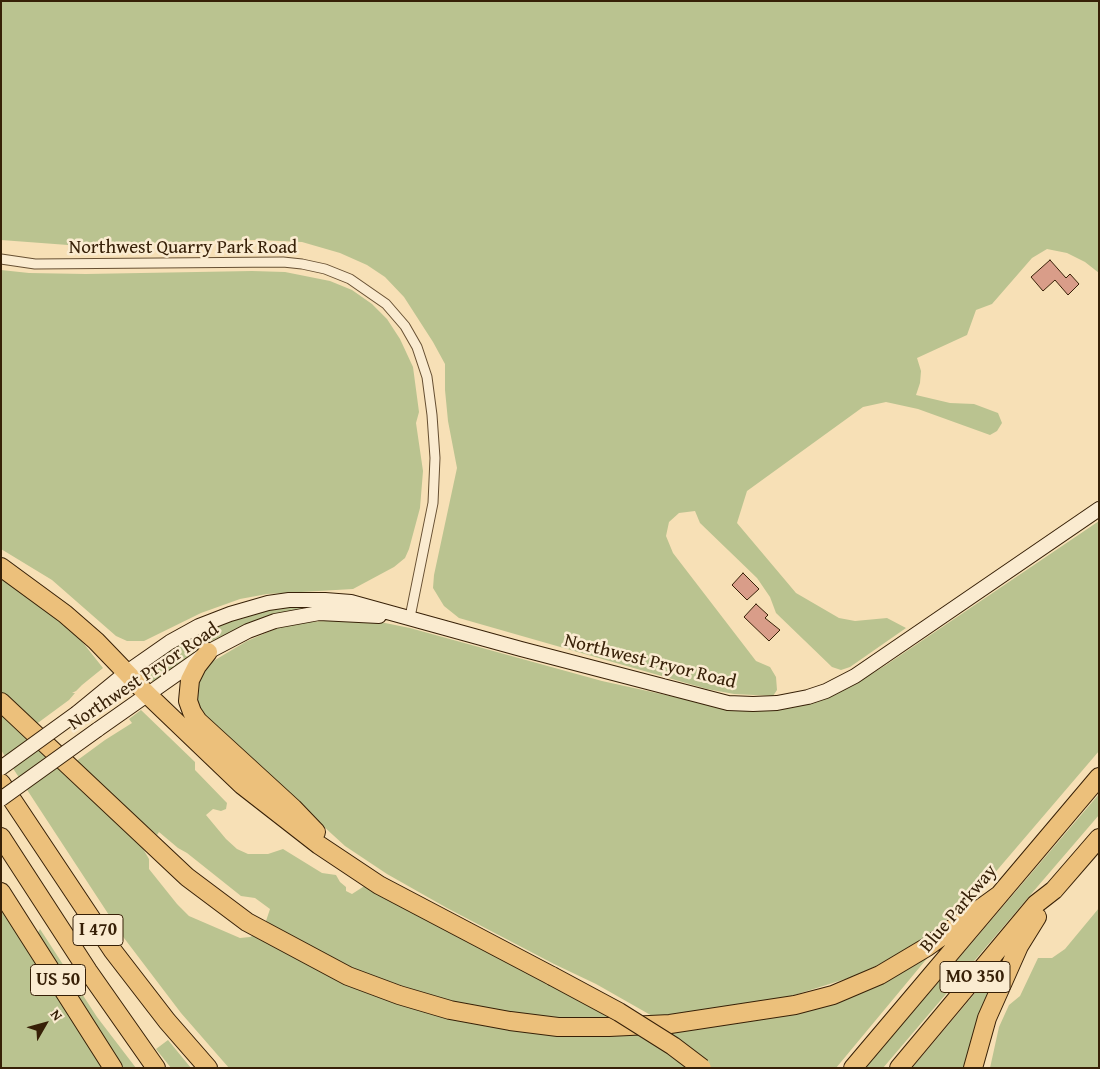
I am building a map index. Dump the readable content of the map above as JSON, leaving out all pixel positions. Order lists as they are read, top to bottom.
{
  "streets": {
    "highway": [
      "Blue Parkway",
      "I 470",
      "MO 350",
      "US 50"
    ],
    "main road": ["Northwest Pryor Road"],
    "street": ["Northwest Quarry Park Road"]
  },
  "crossings": [
    ["Northwest Quarry Park Road", "Northwest Pryor Road"]
  ],
  "north": "top right"
}
